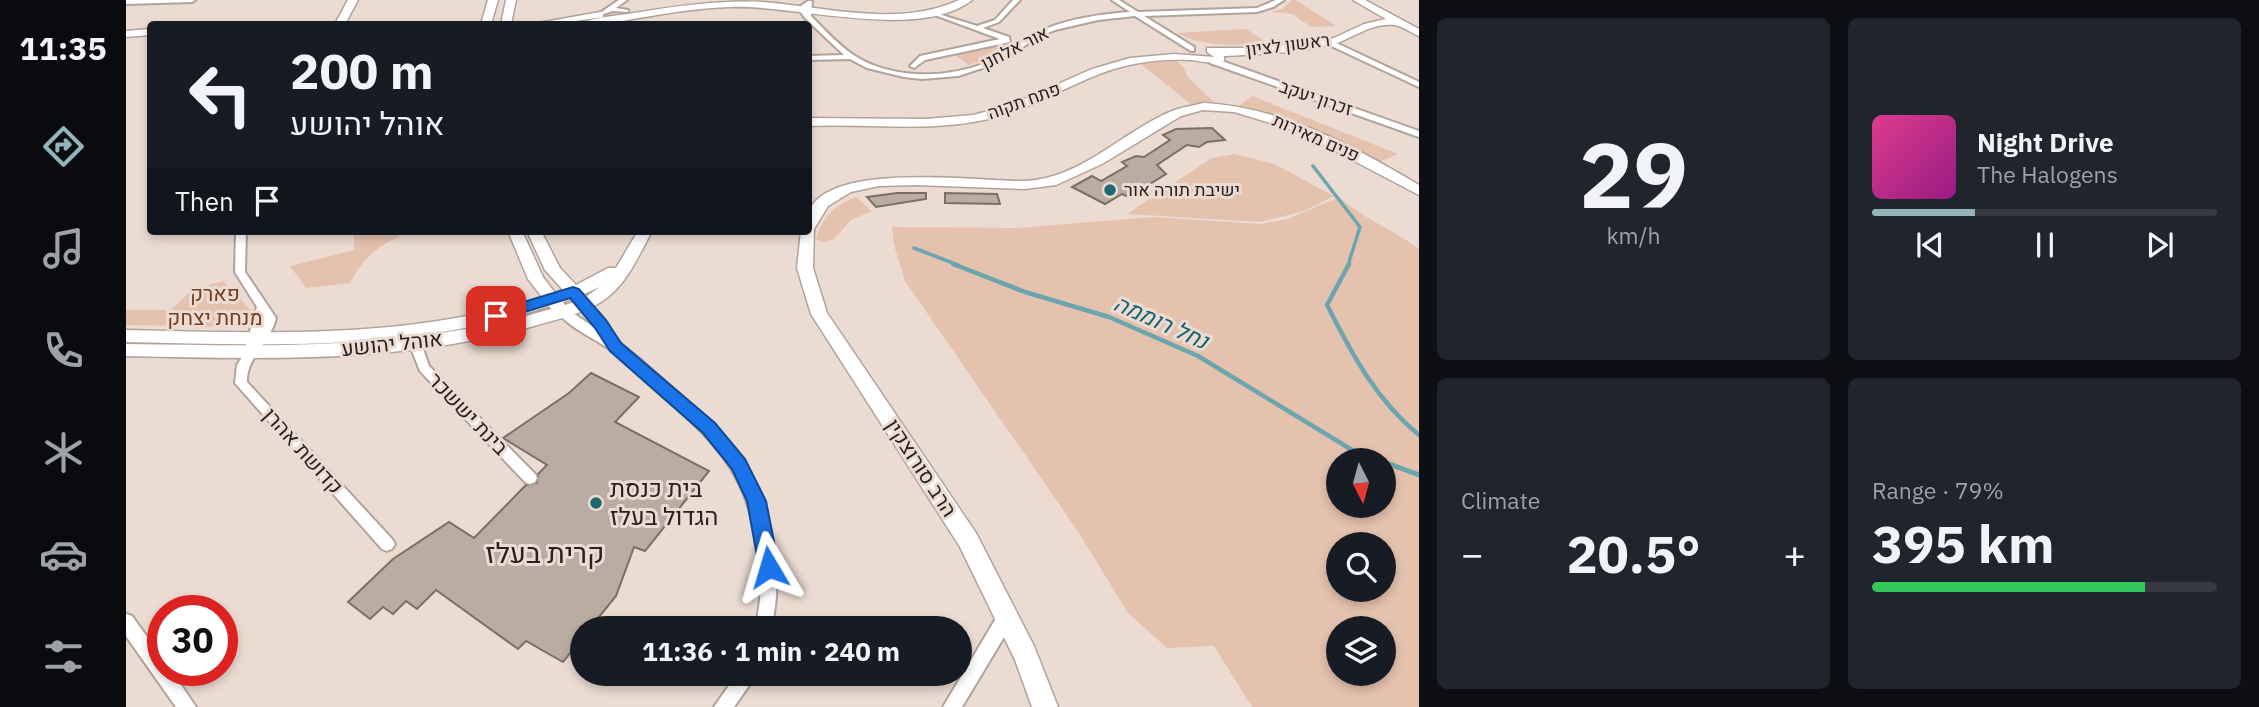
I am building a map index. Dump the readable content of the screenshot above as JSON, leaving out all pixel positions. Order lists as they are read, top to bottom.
{
  "streets": {
    "street": [
      "ראשון לציון",
      "אור אלחנן",
      "זכרון יעקב",
      "פתח תקוה",
      "פנים מאירות",
      "אוהל יהושע",
      "בינת יששכר",
      "קדושת אהרן",
      "הרב סורוצקין"
    ]
  },
  "crossings": [
    ["ראשון לציון", "זכרון יעקב"],
    ["ראשון לציון", "פתח תקוה"],
    ["פנים מאירות", "הרב סורוצקין"],
    ["אוהל יהושע", "בינת יששכר"],
    ["אוהל יהושע", "קדושת אהרן"]
  ],
  "districts": ["קרית בעלז"],
  "water": ["נחל רוממה"],
  "parks": ["פארק מנחת יצחק"],
  "places": ["ישיבת תורה אור", "בית כנסת הגדול בעלז"],
  "north": "bottom",
  "page": {
    "tabs": "11:35",
    "tile": [
      ["29", "km/h"],
      "Climate",
      ["Range · 79%", "395 km"]
    ],
    "turn": ["200 m", "אוהל יהושע"],
    "song": ["Night Drive", "The Halogens"],
    "then": "Then",
    "heat": ["−", "20.5°", "+"],
    "limit": "30",
    "trip": "11:36 · 1 min · 240 m"
  }
}
